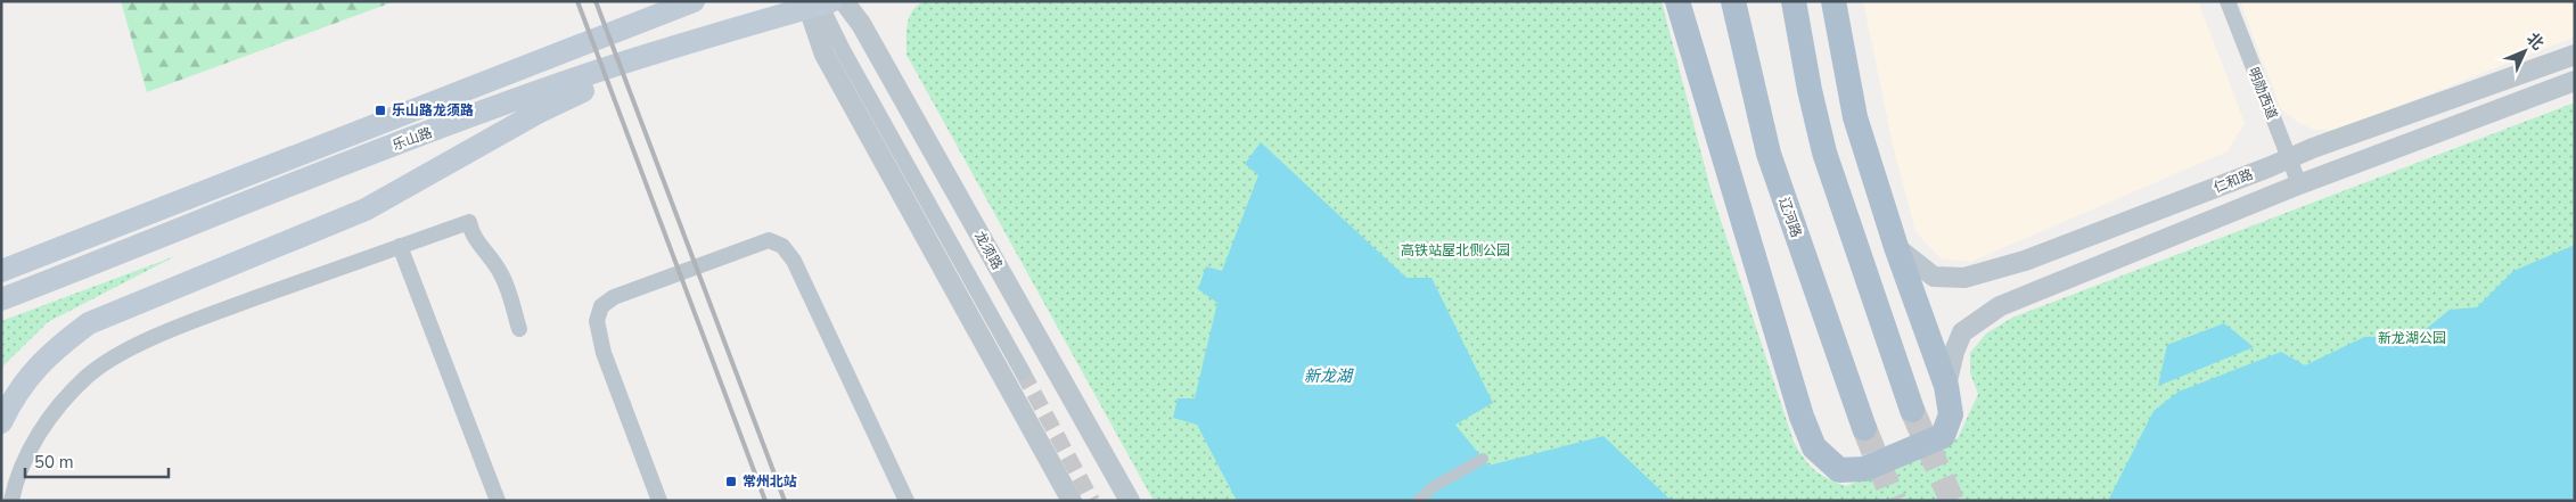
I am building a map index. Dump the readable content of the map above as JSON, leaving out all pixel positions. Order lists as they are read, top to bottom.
{
  "streets": {
    "main road": ["乐山路", "辽河路"],
    "street": ["明勋西道", "仁和路", "龙须路"]
  },
  "crossings": [
    ["明勋西道", "仁和路"]
  ],
  "water": ["新龙湖"],
  "parks": ["高铁站屋北侧公园", "新龙湖公园"],
  "places": {
    "transit": ["乐山路龙须路", "常州北站"]
  },
  "scale_bar": "50 m",
  "north": "top right"
}
